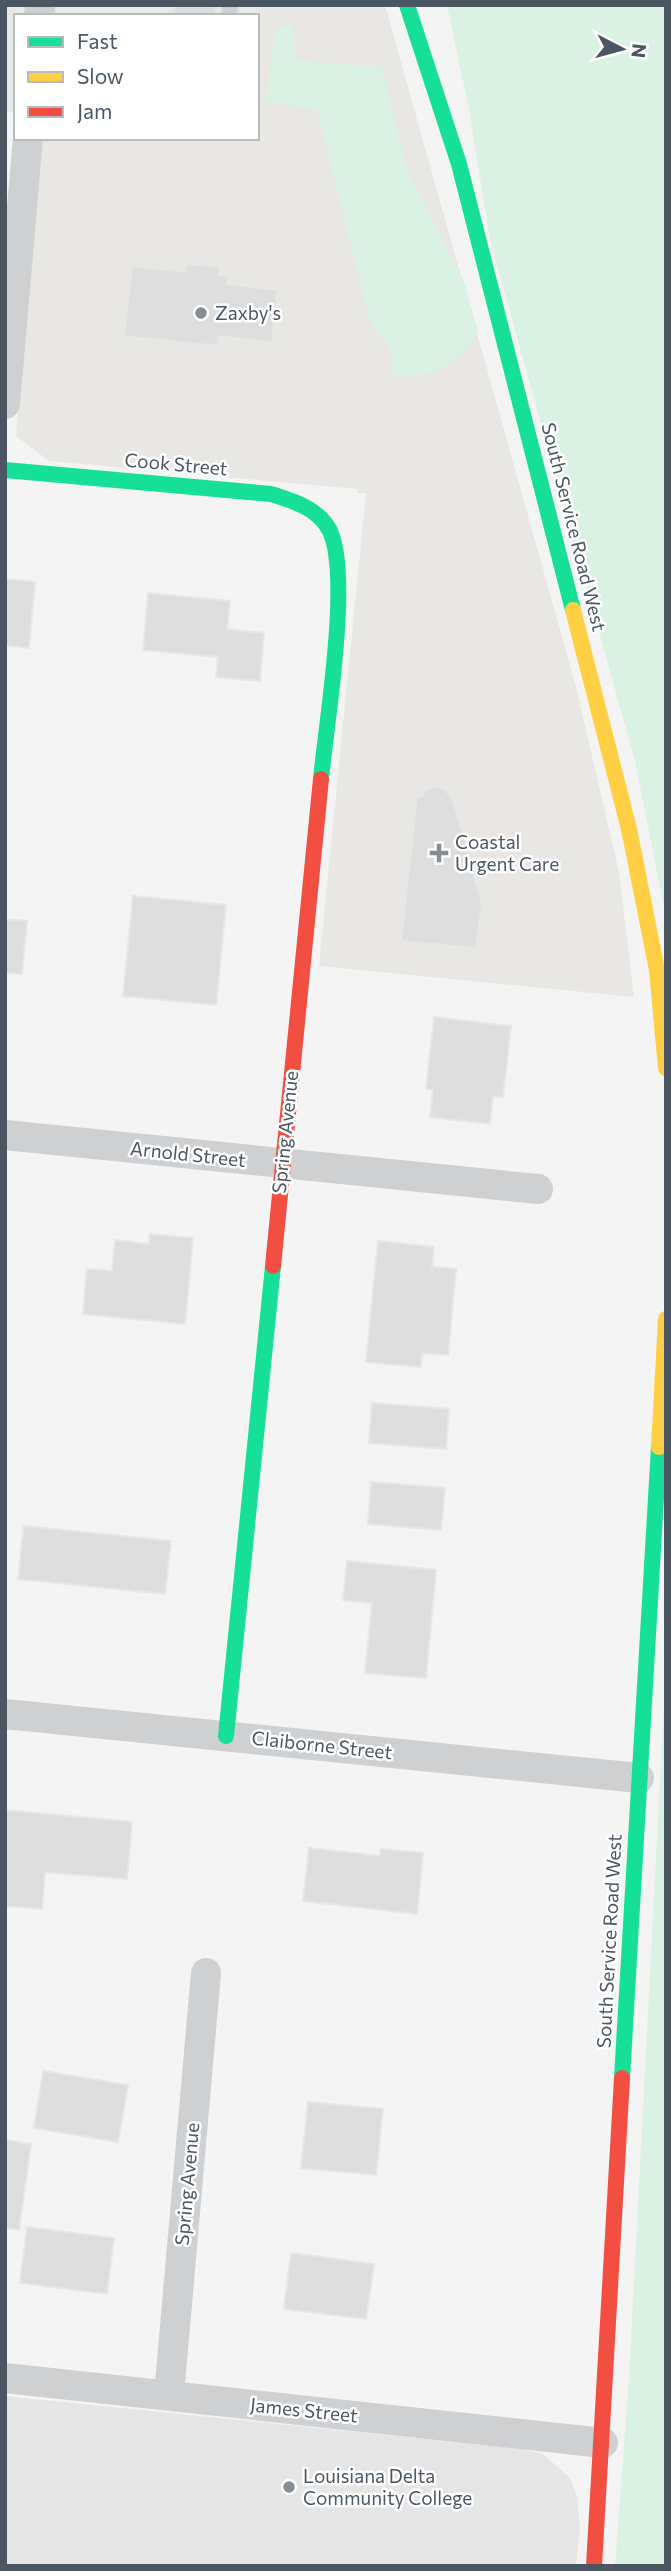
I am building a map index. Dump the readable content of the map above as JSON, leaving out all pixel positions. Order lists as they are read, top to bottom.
{
  "streets": {
    "main road": ["Cook Street", "South Service Road West", "Spring Avenue"],
    "street": ["Arnold Street", "Claiborne Street", "James Street"]
  },
  "crossings": [
    ["Cook Street", "Spring Avenue"],
    ["South Service Road West", "Claiborne Street"],
    ["South Service Road West", "James Street"],
    ["Spring Avenue", "Arnold Street"],
    ["Spring Avenue", "Claiborne Street"],
    ["Spring Avenue", "James Street"]
  ],
  "places": {
    "other": ["Zaxby's", "Louisiana Delta Community College"],
    "health": ["Coastal Urgent Care"]
  },
  "legend": ["Fast", "Slow", "Jam"],
  "north": "right"
}
